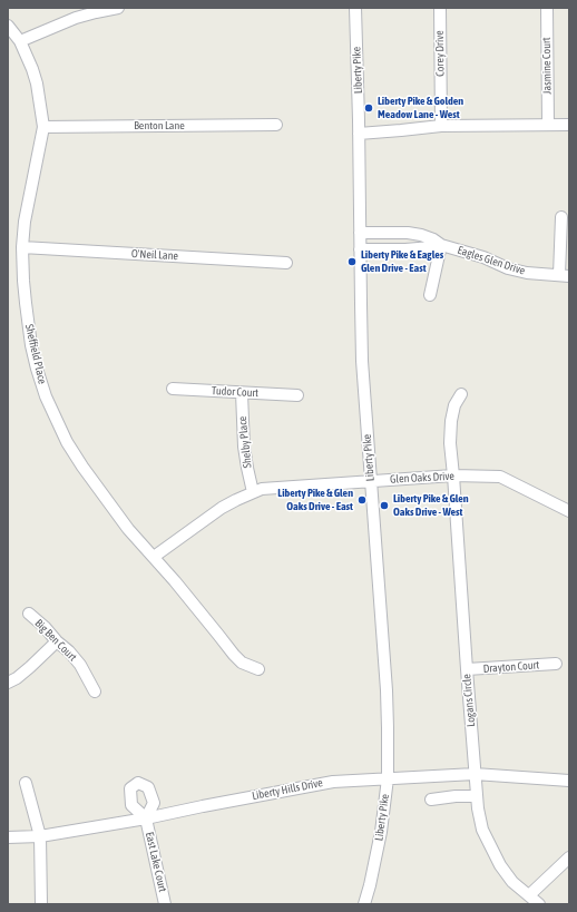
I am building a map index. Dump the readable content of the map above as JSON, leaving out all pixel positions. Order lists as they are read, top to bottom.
{
  "streets": {
    "street": [
      "Corey Drive",
      "Jasmine Court",
      "Liberty Pike",
      "Benton Lane",
      "O'Neil Lane",
      "Eagles Glen Drive",
      "Sheffield Place",
      "Tudor Court",
      "Shelby Place",
      "Glen Oaks Drive",
      "Big Ben Court",
      "Drayton Court",
      "Logans Circle",
      "Liberty Hills Drive",
      "East Lake Court"
    ]
  },
  "crossings": [
    ["Liberty Pike", "Eagles Glen Drive"],
    ["Liberty Pike", "Glen Oaks Drive"],
    ["Liberty Pike", "Liberty Hills Drive"],
    ["Benton Lane", "Sheffield Place"],
    ["O'Neil Lane", "Sheffield Place"],
    ["Sheffield Place", "Glen Oaks Drive"],
    ["Tudor Court", "Shelby Place"],
    ["Shelby Place", "Glen Oaks Drive"],
    ["Glen Oaks Drive", "Logans Circle"],
    ["Drayton Court", "Logans Circle"],
    ["Logans Circle", "Liberty Hills Drive"],
    ["Liberty Hills Drive", "East Lake Court"]
  ],
  "places": [
    "Liberty Pike & Golden Meadow Lane - West",
    "Liberty Pike & Eagles Glen Drive - East",
    "Liberty Pike & Glen Oaks Drive - East",
    "Liberty Pike & Glen Oaks Drive - West"
  ]
}
